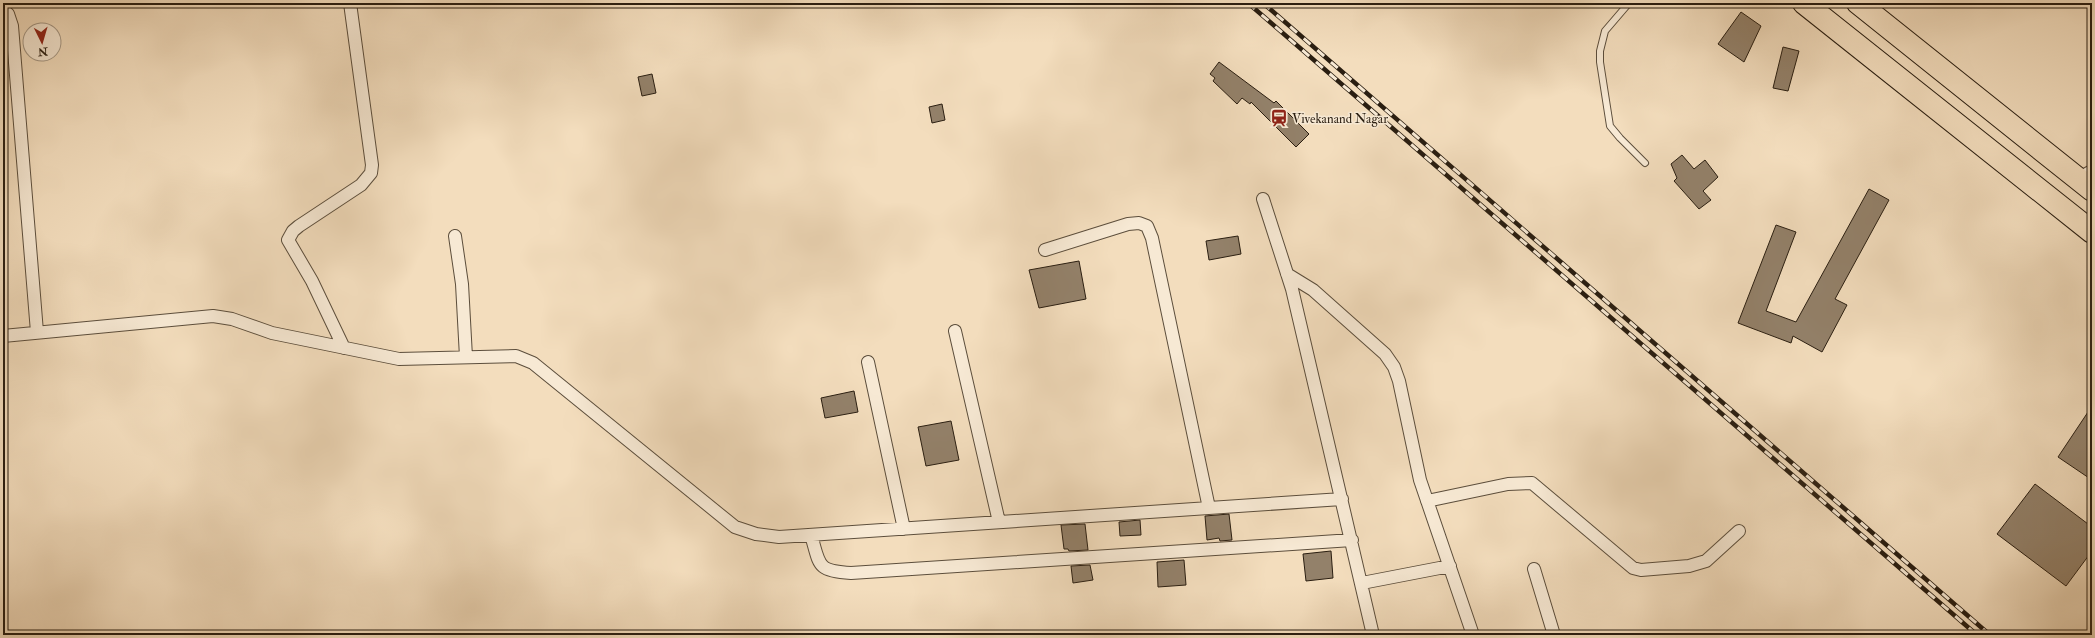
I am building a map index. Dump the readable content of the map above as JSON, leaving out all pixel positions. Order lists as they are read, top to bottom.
{
  "places": {
    "station": ["Vivekanand Nagar"]
  },
  "north": "bottom"
}
